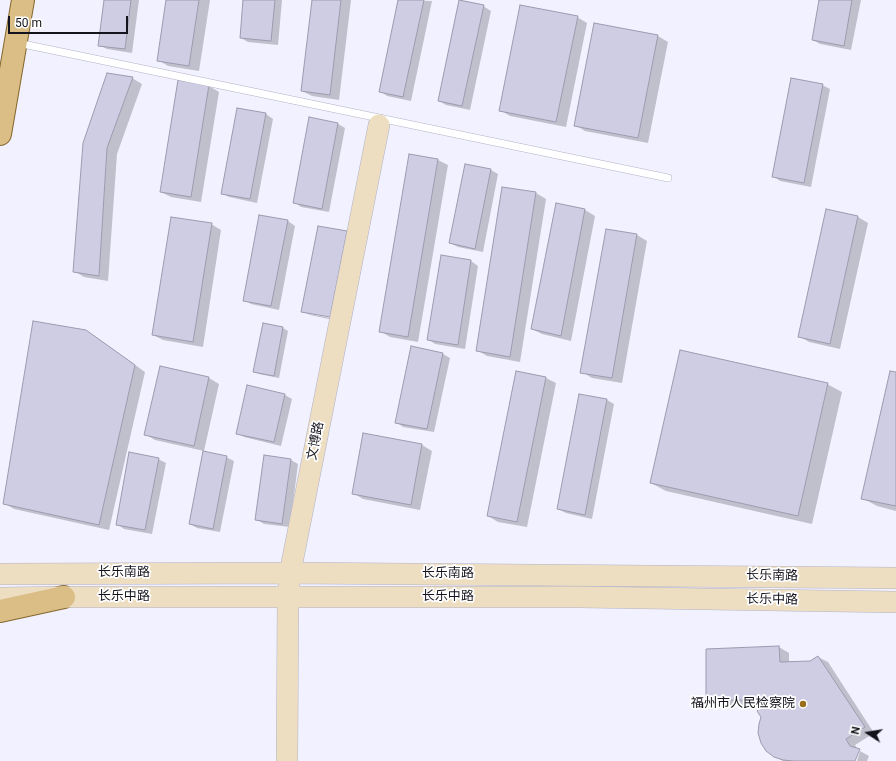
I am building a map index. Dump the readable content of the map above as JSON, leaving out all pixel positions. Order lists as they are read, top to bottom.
{
  "streets": {
    "main road": ["文博路", "长乐南路", "长乐中路"]
  },
  "crossings": [
    ["文博路", "长乐南路"],
    ["文博路", "长乐中路"]
  ],
  "places": ["福州市人民检察院"],
  "scale_bar": "50 m",
  "north": "left"
}
